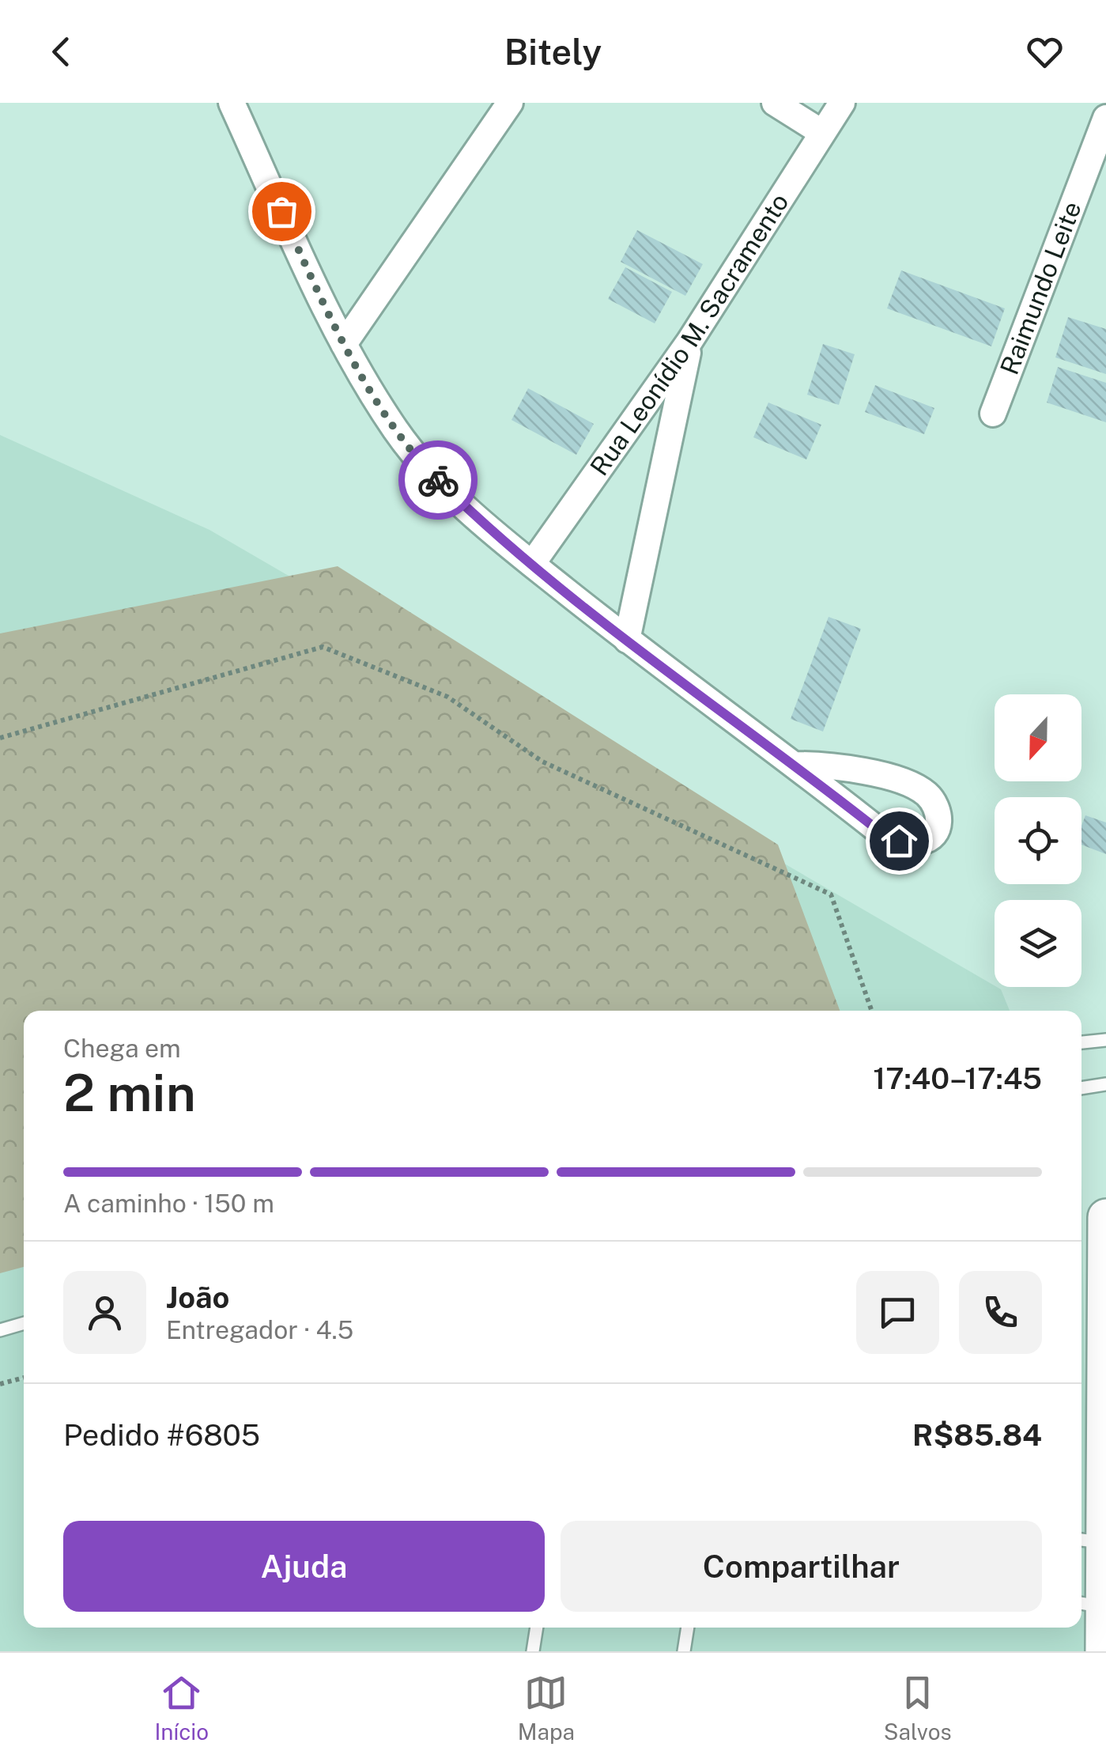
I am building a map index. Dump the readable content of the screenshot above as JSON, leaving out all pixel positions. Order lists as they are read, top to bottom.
{
  "streets": {
    "street": ["Raimundo Leite", "Rua Leonídio M. Sacramento"]
  },
  "north": "bottom",
  "page": {
    "header": "Bitely",
    "heading": ["2 min", "Chega em", "17:40–17:45"],
    "panel": [
      "João",
      "Entregador · 4.5",
      "Pedido #6805",
      "R$85.84"
    ],
    "bar": "A caminho · 150 m",
    "buttons": ["Ajuda", "Compartilhar"],
    "tabs": ["Início", "Mapa", "Salvos"]
  }
}
